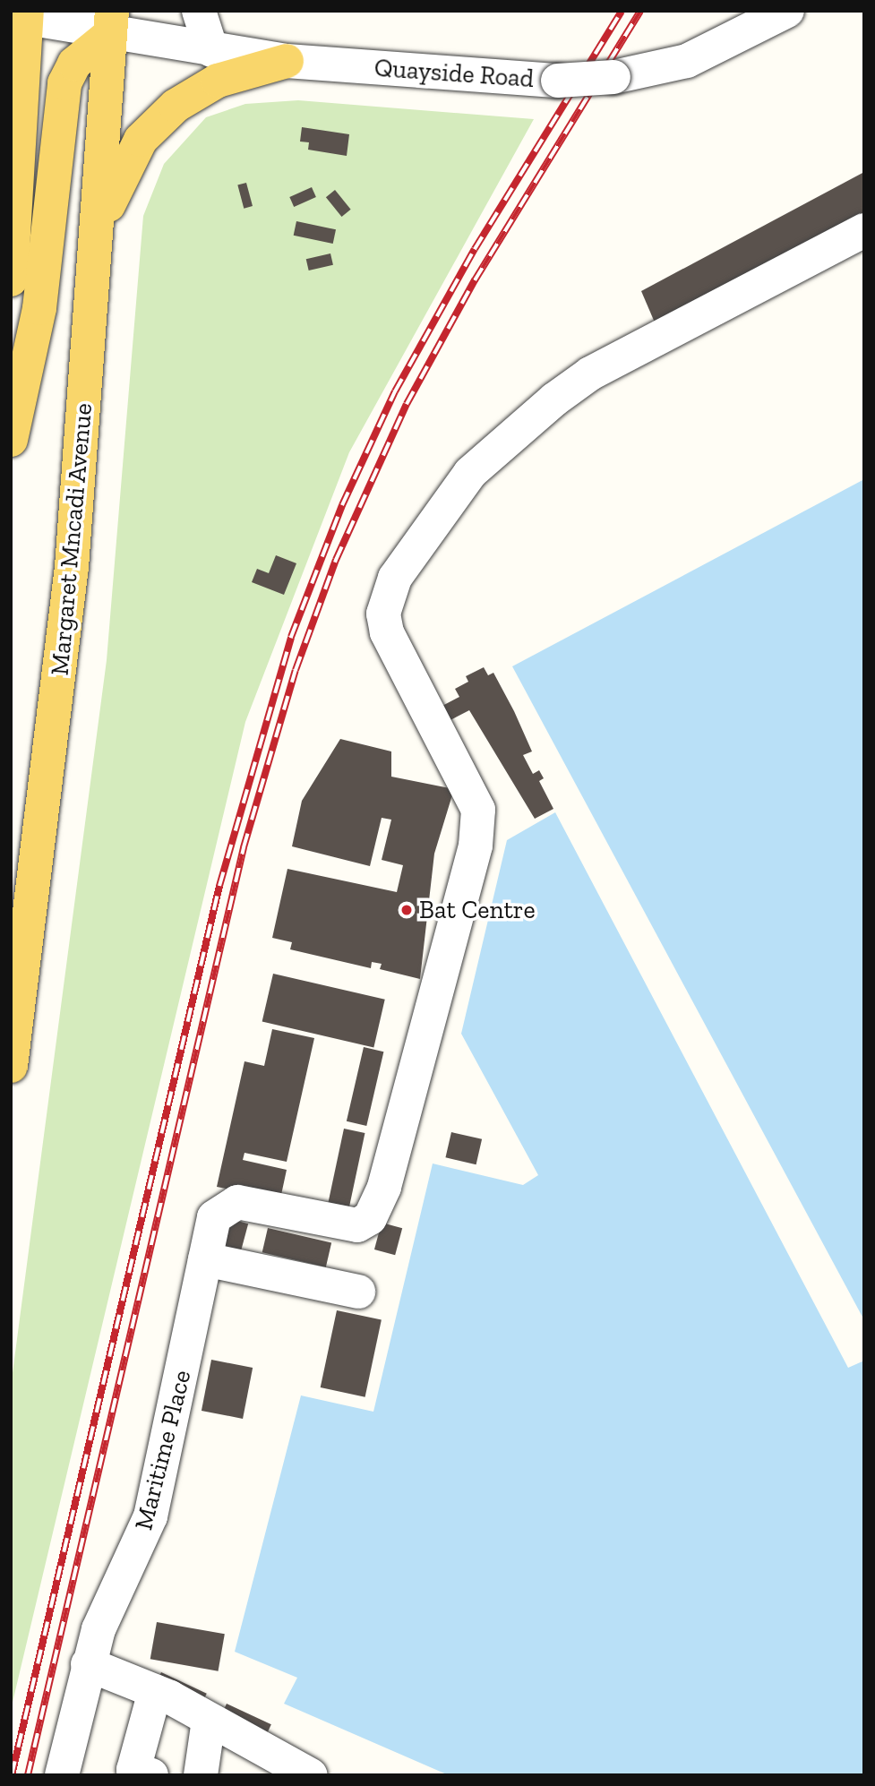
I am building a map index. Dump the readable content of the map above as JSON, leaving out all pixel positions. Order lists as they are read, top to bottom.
{
  "streets": {
    "main road": ["Margaret Mncadi Avenue"],
    "street": ["Quayside Road", "Maritime Place"]
  },
  "crossings": [
    ["Quayside Road", "Margaret Mncadi Avenue"]
  ],
  "places": ["Bat Centre"]
}
